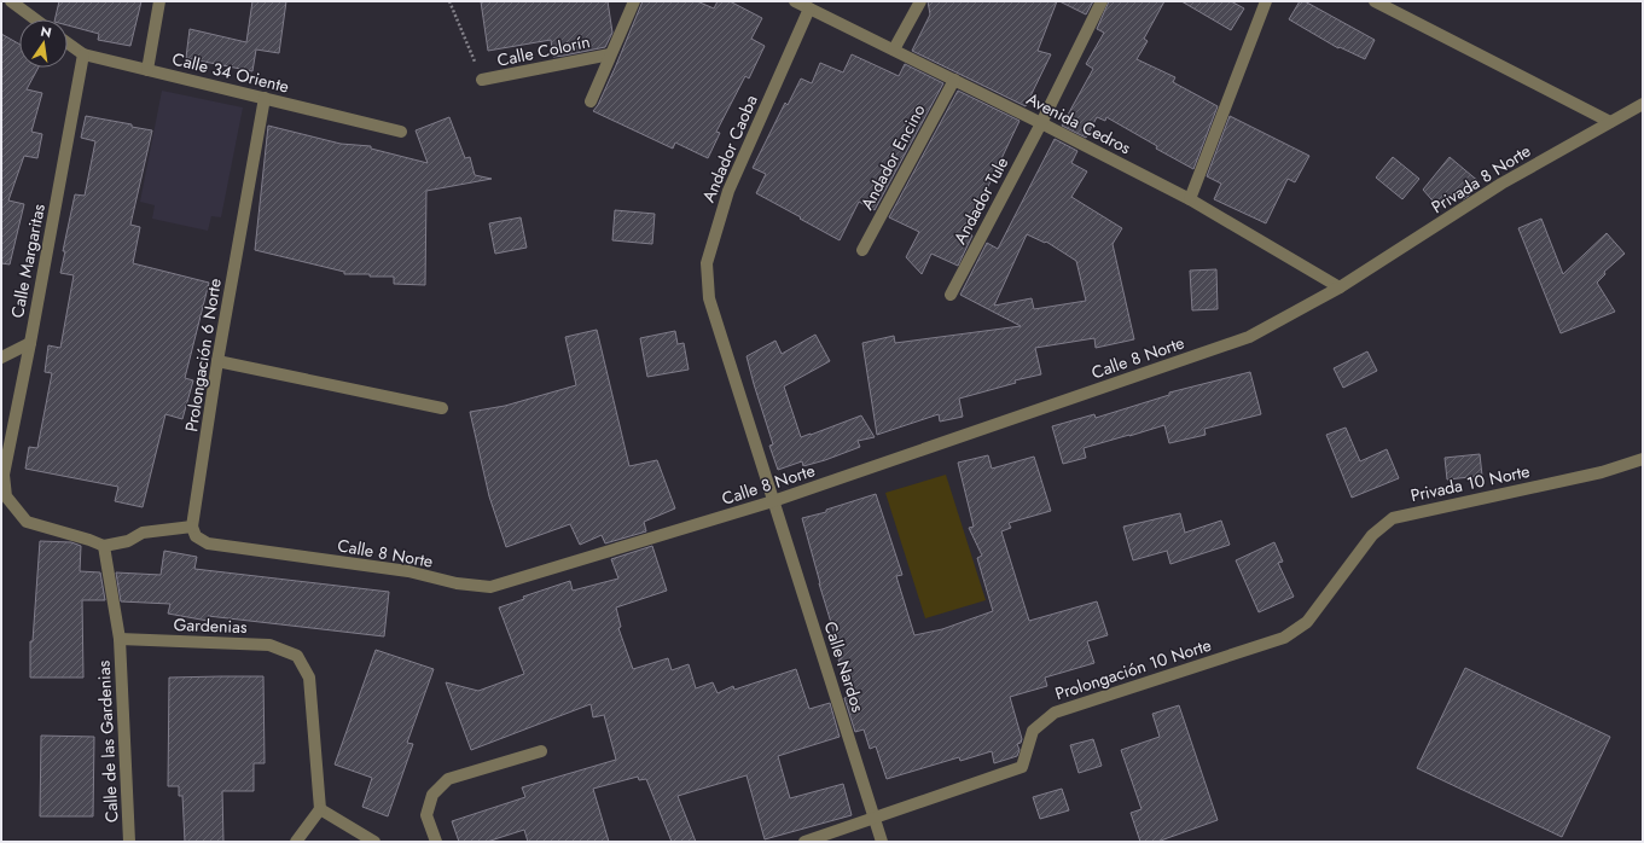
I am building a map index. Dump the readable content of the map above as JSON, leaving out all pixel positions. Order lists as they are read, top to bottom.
{
  "streets": {
    "street": [
      "Calle Colorín",
      "Calle 34 Oriente",
      "Avenida Cedros",
      "Andador Caoba",
      "Andador Encino",
      "Privada 8 Norte",
      "Andador Tule",
      "Calle Margaritas",
      "Prolongación 6 Norte",
      "Calle 8 Norte",
      "Privada 10 Norte",
      "Gardenias",
      "Calle Nardos",
      "Prolongación 10 Norte",
      "Calle de las Gardenias"
    ]
  },
  "crossings": [
    ["Calle 34 Oriente", "Calle Margaritas"],
    ["Calle 34 Oriente", "Prolongación 6 Norte"],
    ["Avenida Cedros", "Andador Caoba"],
    ["Avenida Cedros", "Andador Encino"],
    ["Avenida Cedros", "Privada 8 Norte"],
    ["Avenida Cedros", "Andador Tule"],
    ["Avenida Cedros", "Calle 8 Norte"],
    ["Andador Caoba", "Calle 8 Norte"],
    ["Andador Caoba", "Calle Nardos"],
    ["Privada 8 Norte", "Calle 8 Norte"],
    ["Prolongación 6 Norte", "Calle 8 Norte"],
    ["Calle 8 Norte", "Calle Nardos"],
    ["Privada 10 Norte", "Prolongación 10 Norte"],
    ["Gardenias", "Calle de las Gardenias"],
    ["Calle Nardos", "Prolongación 10 Norte"]
  ],
  "north": "top"
}
